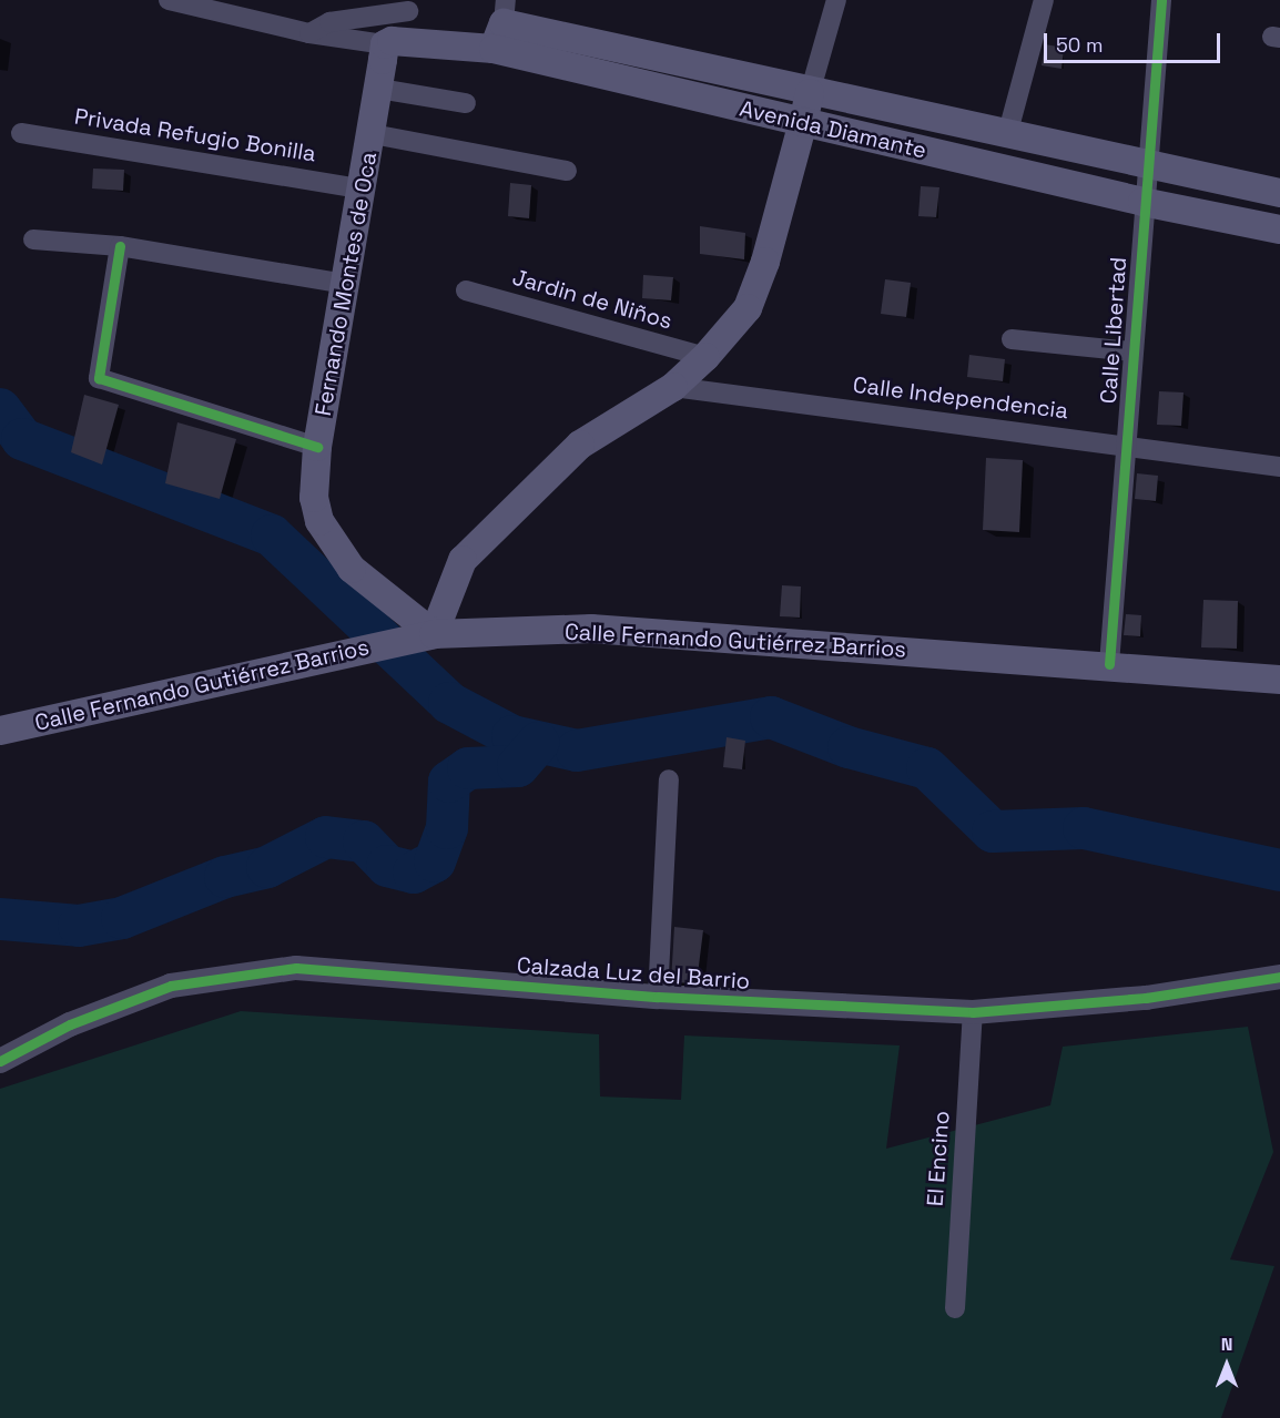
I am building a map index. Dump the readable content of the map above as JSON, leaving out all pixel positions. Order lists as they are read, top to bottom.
{
  "streets": {
    "main road": ["Avenida Diamante", "Fernando Montes de Oca", "Calle Fernando Gutiérrez Barrios"],
    "street": [
      "Privada Refugio Bonilla",
      "Jardin de Niños",
      "Calle Libertad",
      "Calle Independencia",
      "Calzada Luz del Barrio",
      "El Encino"
    ]
  },
  "crossings": [
    ["Avenida Diamante", "Fernando Montes de Oca"],
    ["Avenida Diamante", "Calle Libertad"],
    ["Privada Refugio Bonilla", "Fernando Montes de Oca"],
    ["Fernando Montes de Oca", "Calle Fernando Gutiérrez Barrios"],
    ["Calle Libertad", "Calle Independencia"],
    ["Calle Libertad", "Calle Fernando Gutiérrez Barrios"],
    ["Calzada Luz del Barrio", "El Encino"]
  ],
  "scale_bar": "50 m",
  "north": "top"
}
